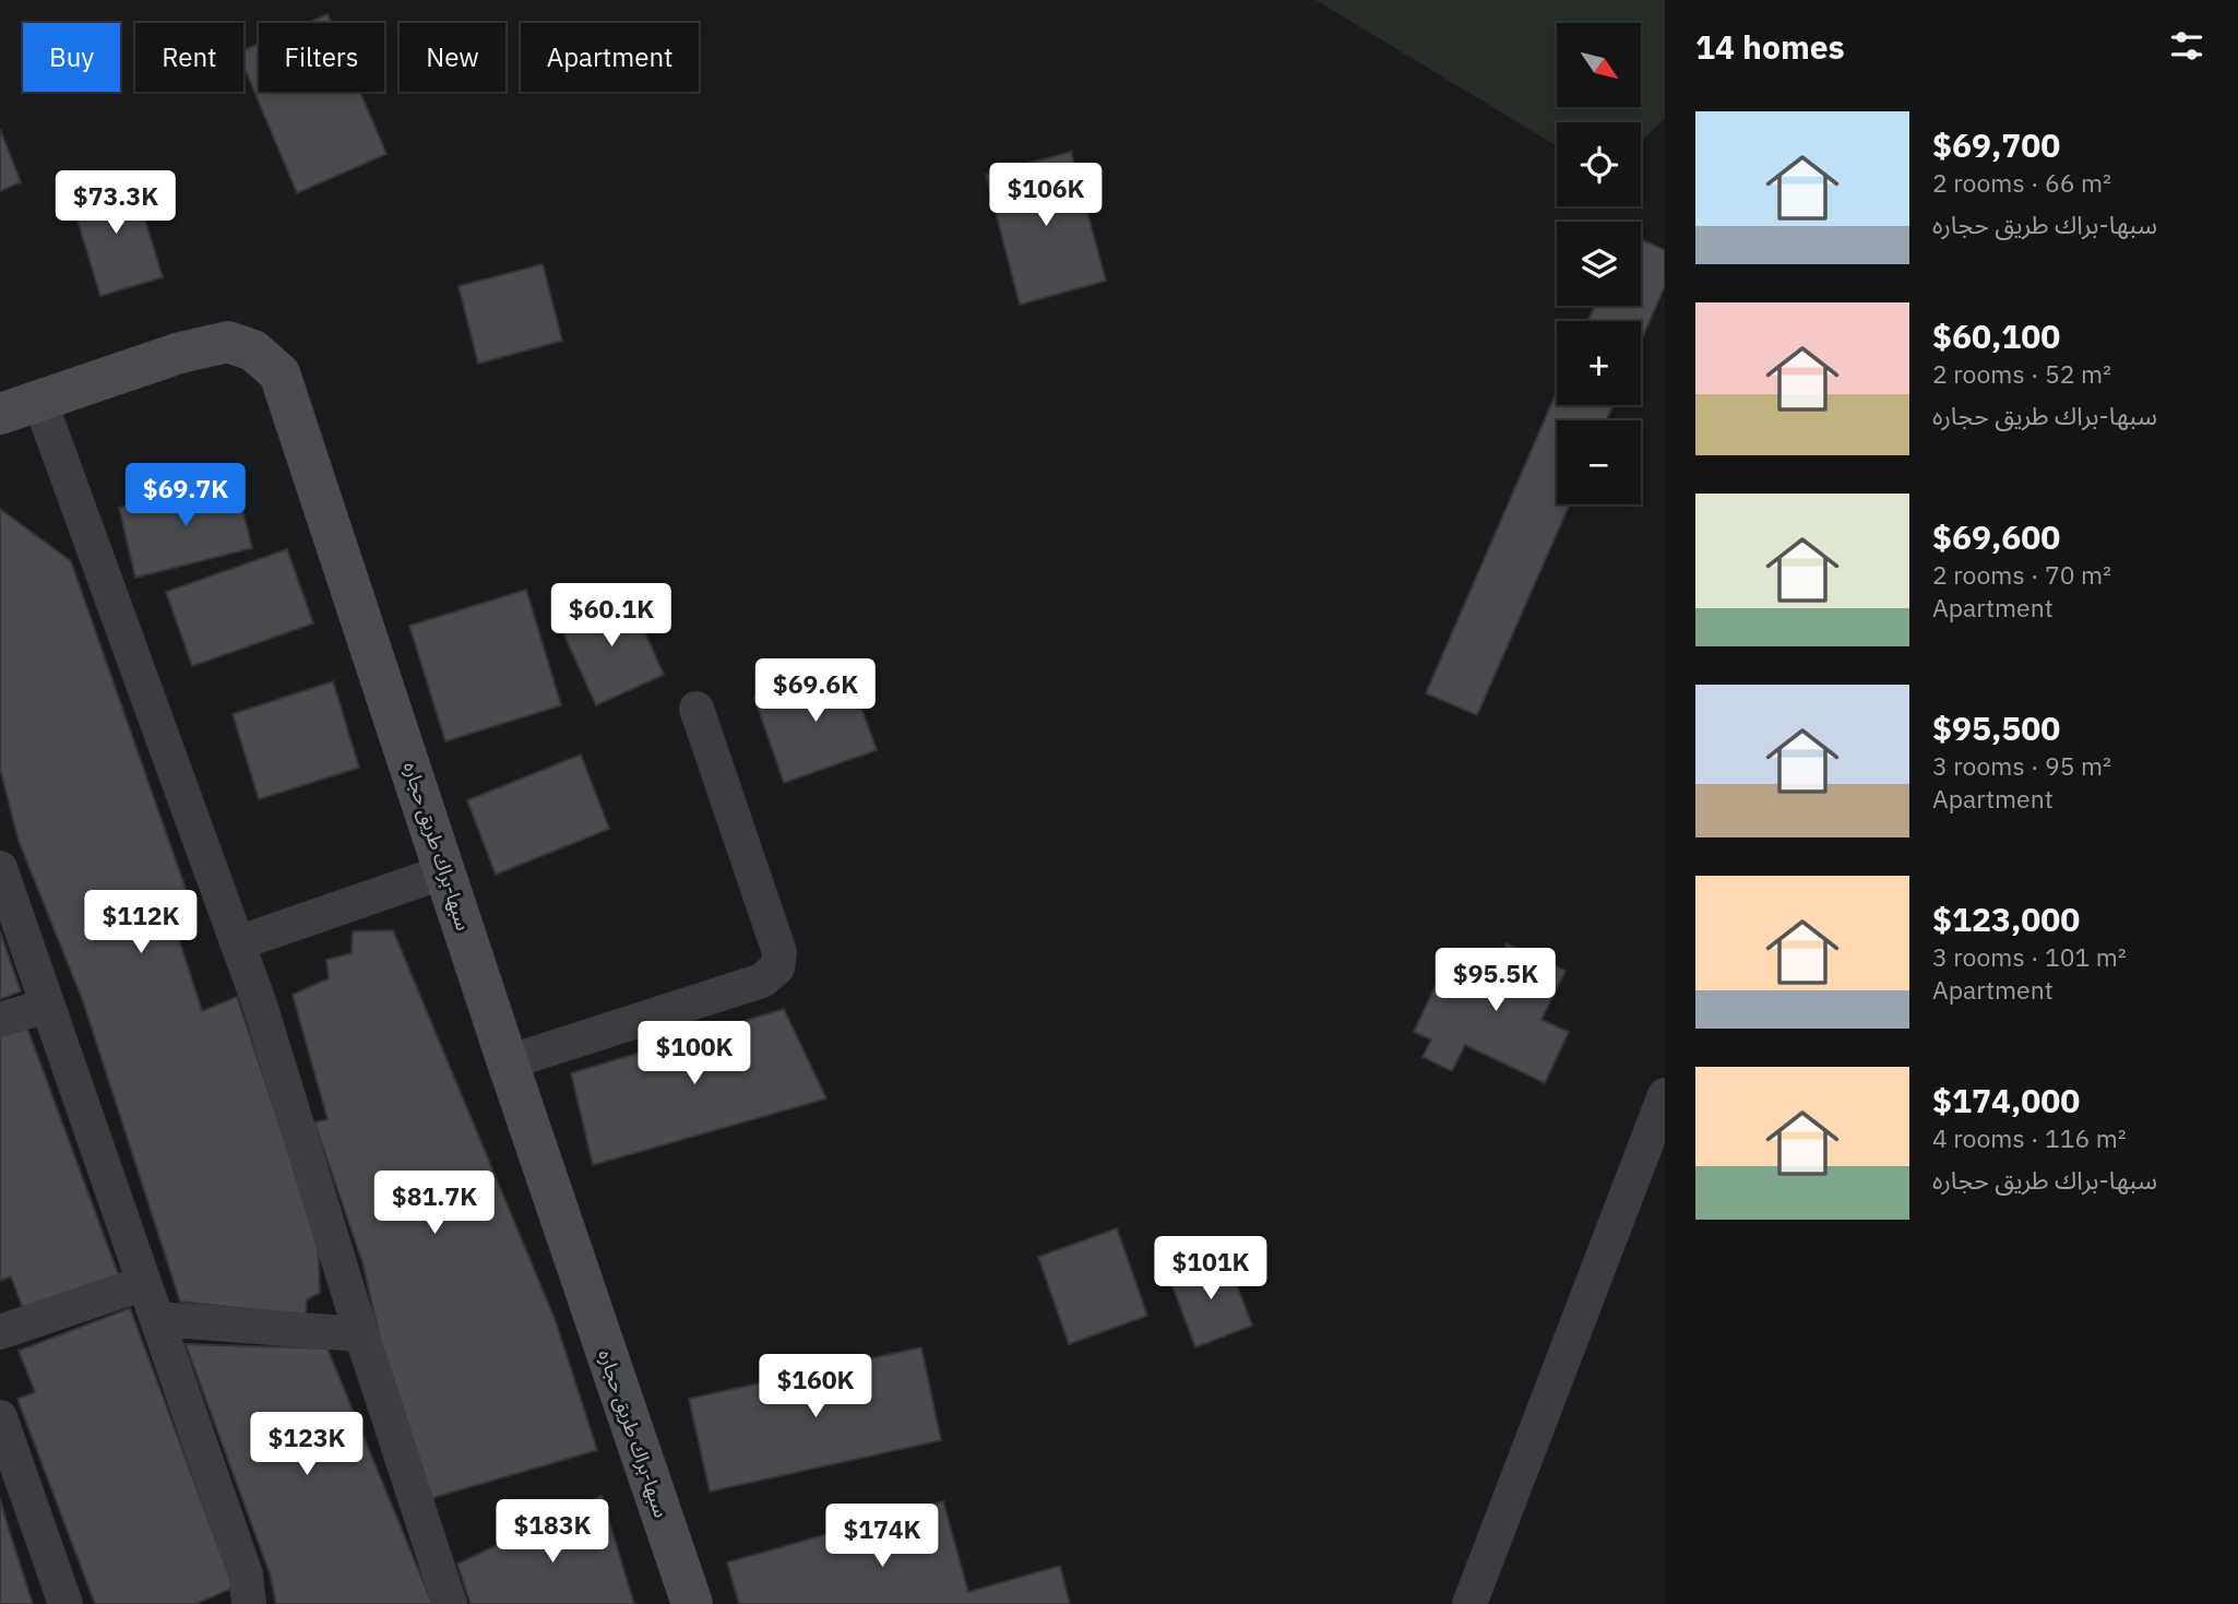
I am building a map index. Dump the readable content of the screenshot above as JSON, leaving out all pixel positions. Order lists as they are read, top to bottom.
{
  "streets": {
    "main road": ["سبها-براك طريق حجاره"]
  },
  "north": "bottom right",
  "page": {
    "heading": "14 homes",
    "map_buttons": ["+", "−"],
    "chip": [
      "Buy",
      "Rent",
      "Filters",
      "New",
      "Apartment"
    ],
    "list": [
      {
        "name": "$69,700",
        "note": "2 rooms · 66 m² · سبها-براك طريق حجاره"
      },
      {
        "name": "$60,100",
        "note": "2 rooms · 52 m² · سبها-براك طريق حجاره"
      },
      {
        "name": "$69,600",
        "note": "2 rooms · 70 m² · Apartment"
      },
      {
        "name": "$95,500",
        "note": "3 rooms · 95 m² · Apartment"
      },
      {
        "name": "$123,000",
        "note": "3 rooms · 101 m² · Apartment"
      },
      {
        "name": "$174,000",
        "note": "4 rooms · 116 m² · سبها-براك طريق حجاره"
      }
    ],
    "price": [
      "$106K",
      "$73.3K",
      "$69.7K",
      "$60.1K",
      "$69.6K",
      "$112K",
      "$95.5K",
      "$100K",
      "$81.7K",
      "$101K",
      "$160K",
      "$123K",
      "$183K",
      "$174K"
    ]
  }
}
